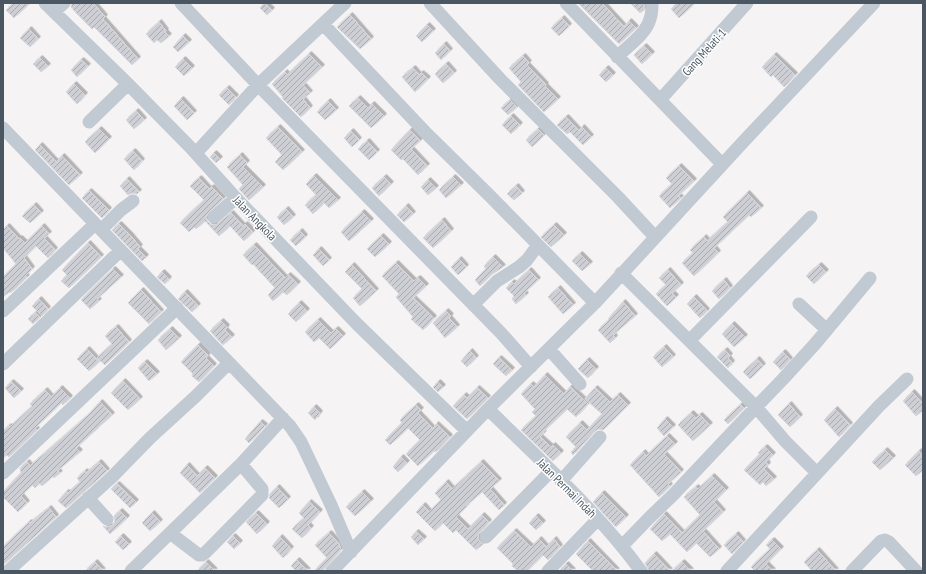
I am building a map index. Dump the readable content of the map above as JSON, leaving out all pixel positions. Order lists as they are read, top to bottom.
{
  "streets": {
    "street": ["Gang Melati-1", "Jalan Angkola", "Jalan Permai Indah"]
  }
}
